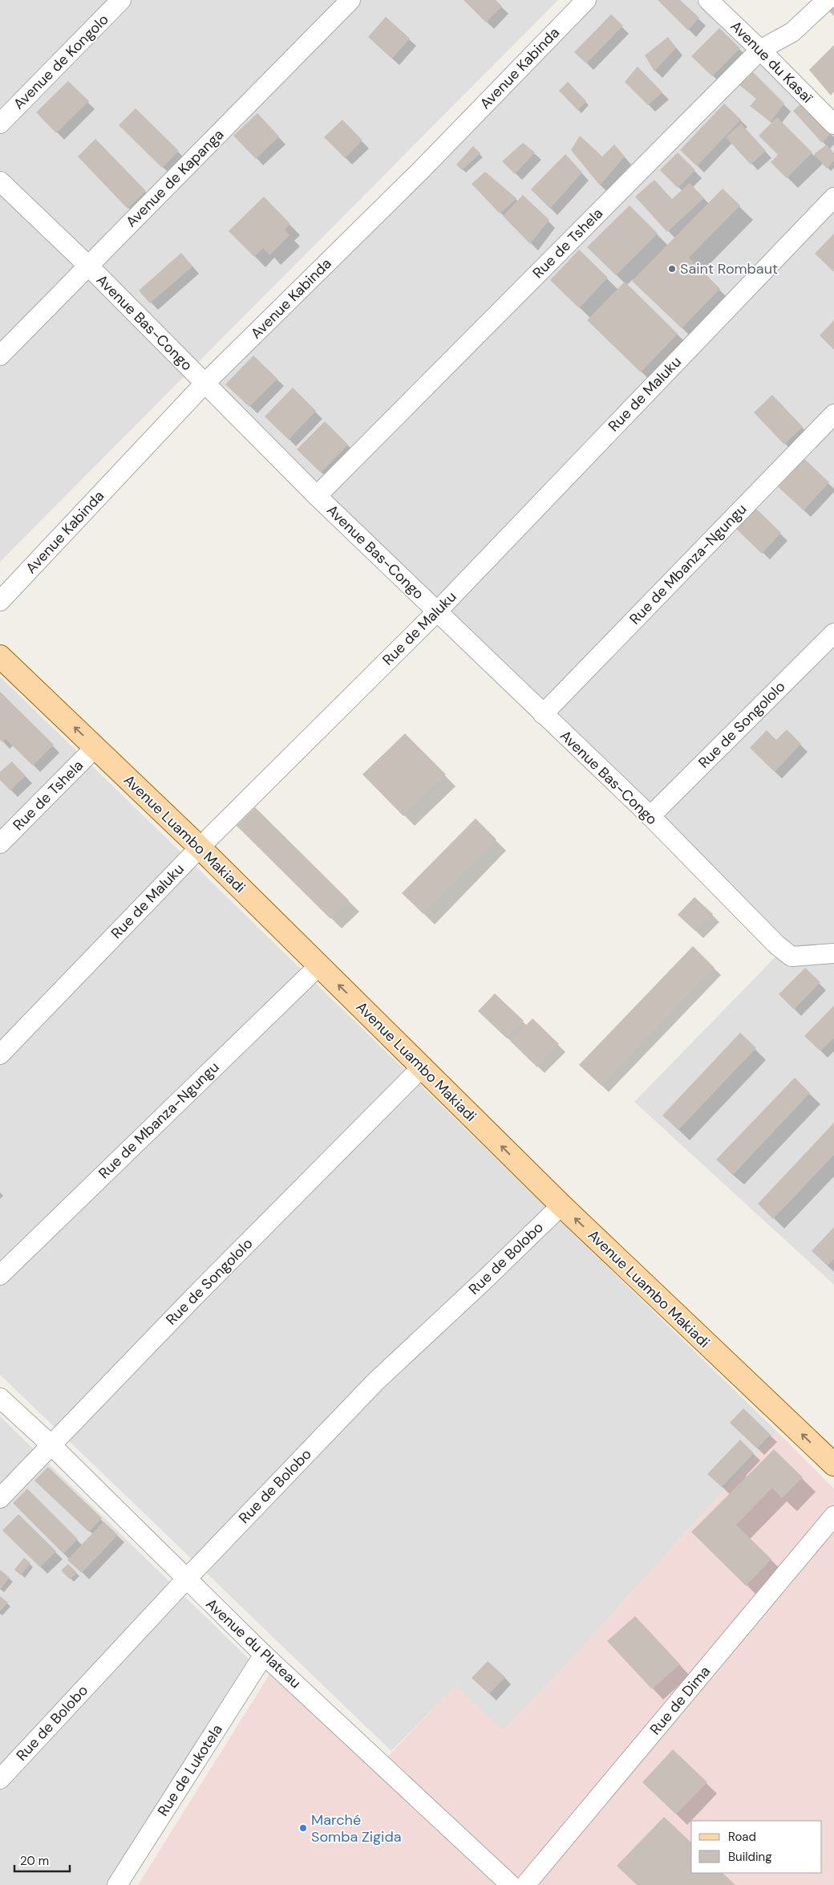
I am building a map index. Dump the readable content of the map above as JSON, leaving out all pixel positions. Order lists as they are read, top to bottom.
{
  "streets": {
    "main road": ["Avenue Luambo Makiadi"],
    "street": [
      "Avenue de Kongolo",
      "Avenue du Kasaï",
      "Avenue Kabinda",
      "Avenue de Kapanga",
      "Rue de Tshela",
      "Avenue Bas-Congo",
      "Rue de Maluku",
      "Rue de Mbanza-Ngungu",
      "Rue de Songololo",
      "Rue de Bolobo",
      "Avenue du Plateau",
      "Rue de Dima",
      "Rue de Lukotela"
    ]
  },
  "crossings": [
    ["Avenue du Kasaï", "Rue de Tshela"],
    ["Avenue Kabinda", "Avenue Bas-Congo"],
    ["Avenue de Kapanga", "Avenue Bas-Congo"],
    ["Rue de Tshela", "Avenue Bas-Congo"],
    ["Rue de Tshela", "Avenue Luambo Makiadi"],
    ["Avenue Bas-Congo", "Rue de Maluku"],
    ["Avenue Bas-Congo", "Rue de Mbanza-Ngungu"],
    ["Avenue Bas-Congo", "Rue de Songololo"],
    ["Rue de Maluku", "Avenue Luambo Makiadi"],
    ["Rue de Mbanza-Ngungu", "Avenue Luambo Makiadi"],
    ["Rue de Songololo", "Avenue Luambo Makiadi"],
    ["Rue de Songololo", "Avenue du Plateau"],
    ["Avenue Luambo Makiadi", "Rue de Bolobo"],
    ["Rue de Bolobo", "Avenue du Plateau"],
    ["Avenue du Plateau", "Rue de Lukotela"]
  ],
  "one_way": ["Avenue Luambo Makiadi"],
  "places": ["Saint Rombaut", "Marché Somba Zigida"],
  "legend": ["Road", "Building"],
  "scale_bar": "20 m"
}
